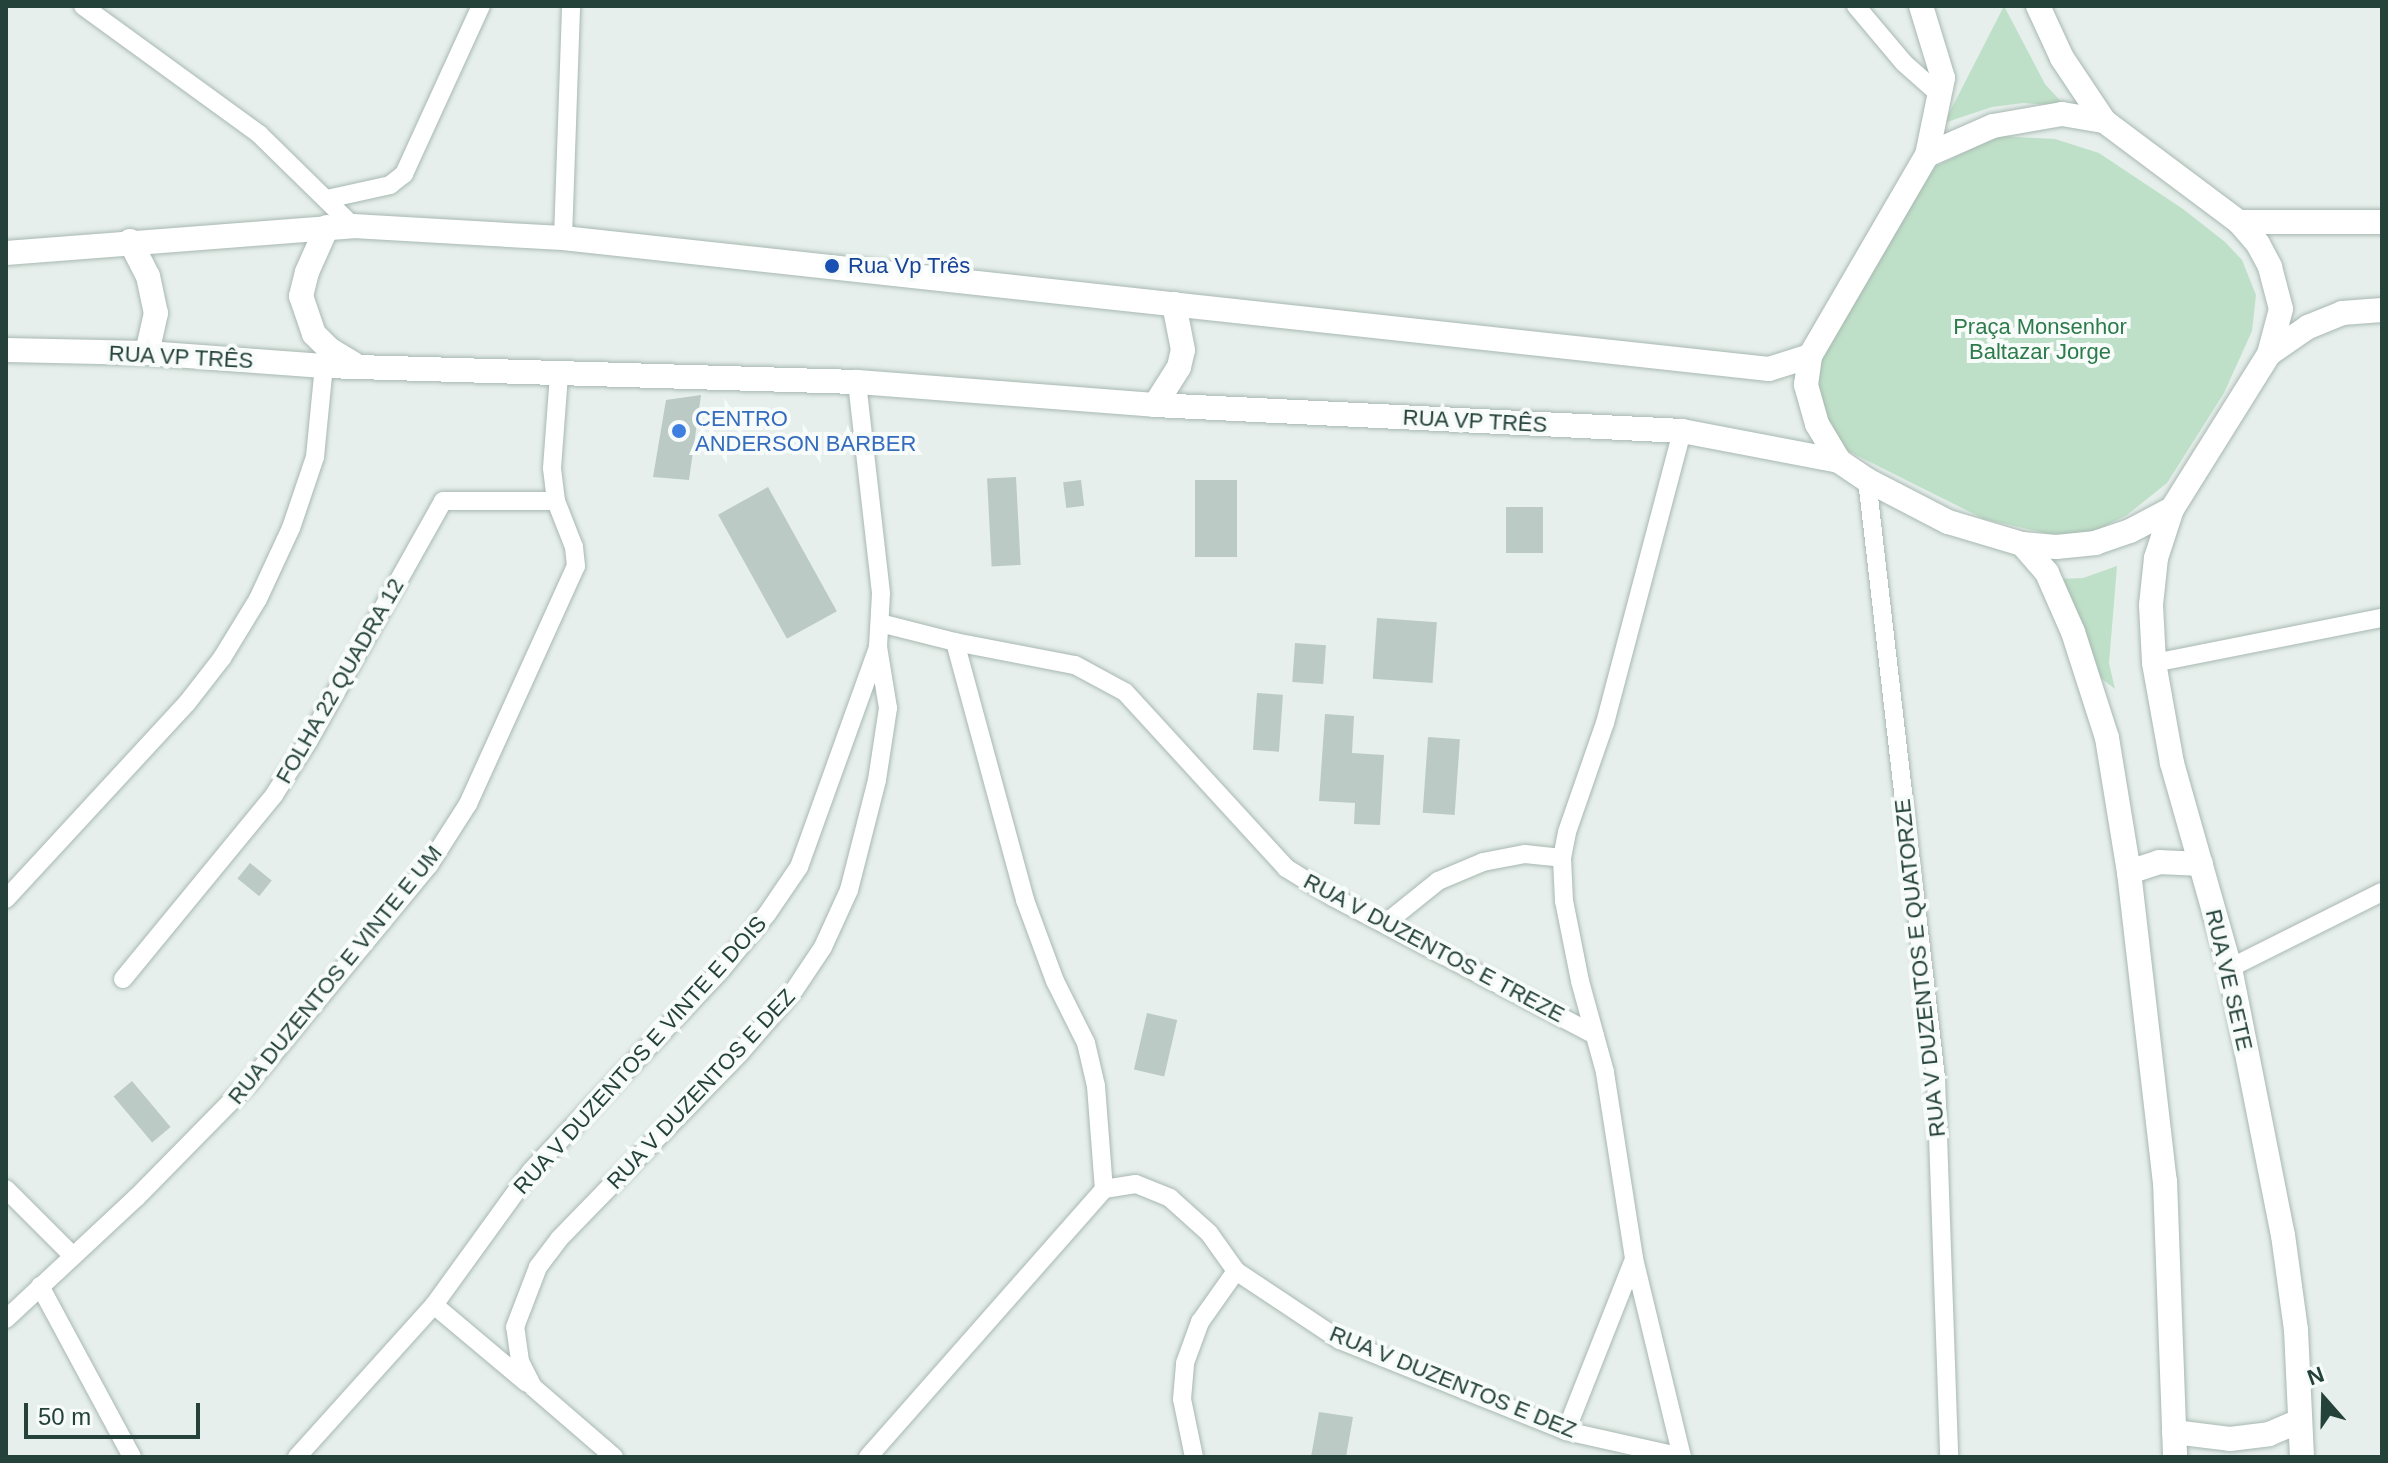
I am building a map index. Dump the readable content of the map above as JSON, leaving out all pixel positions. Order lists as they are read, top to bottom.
{
  "streets": {
    "main road": ["RUA VP TRÊS", "RUA VE SETE"],
    "street": [
      "FOLHA 22 QUADRA 12",
      "RUA V DUZENTOS E TREZE",
      "RUA V DUZENTOS E QUATORZE",
      "RUA DUZENTOS E VINTE E UM",
      "RUA V DUZENTOS E VINTE E DOIS",
      "RUA V DUZENTOS E DEZ"
    ]
  },
  "crossings": [
    ["RUA VP TRÊS", "RUA V DUZENTOS E TREZE"],
    ["RUA VP TRÊS", "RUA DUZENTOS E VINTE E UM"],
    ["RUA VP TRÊS", "RUA V DUZENTOS E DEZ"],
    ["FOLHA 22 QUADRA 12", "RUA DUZENTOS E VINTE E UM"],
    ["RUA V DUZENTOS E TREZE", "RUA V DUZENTOS E DEZ"],
    ["RUA V DUZENTOS E VINTE E DOIS", "RUA V DUZENTOS E DEZ"]
  ],
  "parks": ["Praça Monsenhor Baltazar Jorge"],
  "places": ["Rua Vp Três", "CENTRO ANDERSON BARBER"],
  "scale_bar": "50 m",
  "north": "top"
}
